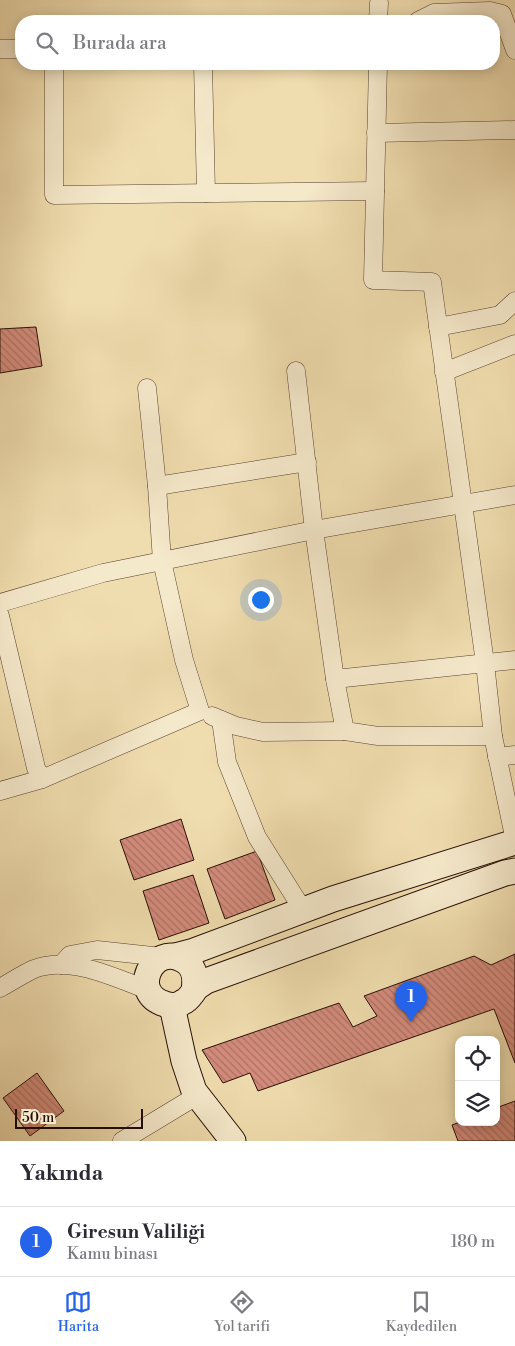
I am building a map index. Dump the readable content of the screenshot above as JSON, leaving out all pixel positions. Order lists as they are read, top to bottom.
{
  "scale_bar": "50 m",
  "page": {
    "search": "Burada ara",
    "pins": "1",
    "scale": "50 m",
    "heading": "Yakında",
    "list": [
      {
        "mark": "1",
        "name": "Giresun Valiliği",
        "note": "Kamu binası",
        "value": "180 m"
      }
    ],
    "nav": ["Harita", "Yol tarifi", "Kaydedilen"]
  }
}
